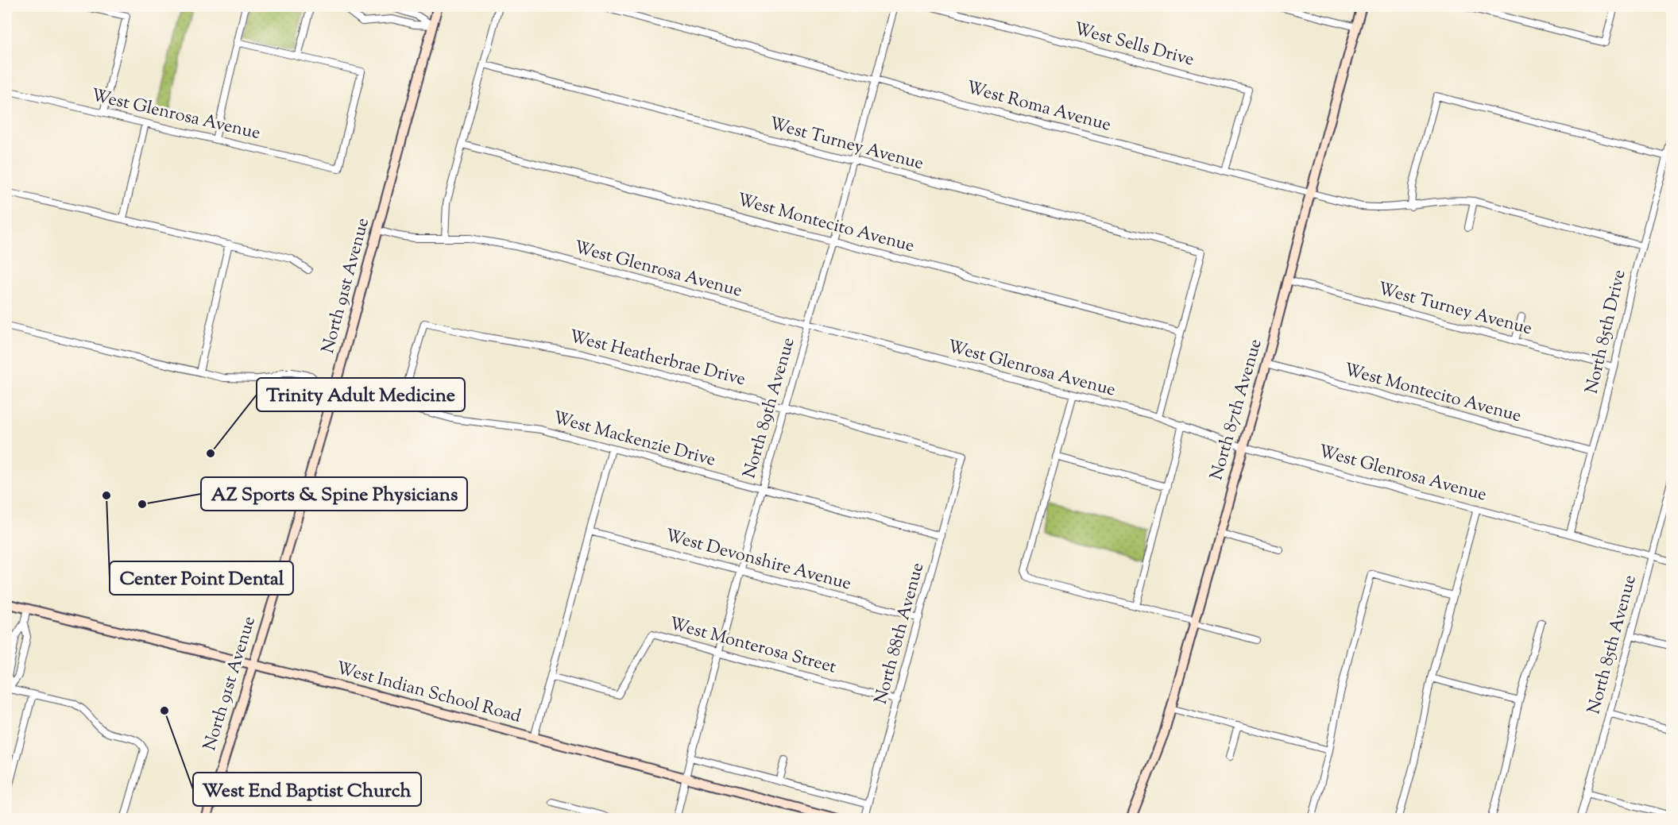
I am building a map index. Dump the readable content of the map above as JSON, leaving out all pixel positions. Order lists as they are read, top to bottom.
{
  "streets": {
    "main road": ["North 91st Avenue", "North 87th Avenue", "West Indian School Road"],
    "street": [
      "West Sells Drive",
      "West Roma Avenue",
      "West Glenrosa Avenue",
      "West Turney Avenue",
      "West Montecito Avenue",
      "North 85th Drive",
      "West Heatherbrae Drive",
      "North 89th Avenue",
      "West Mackenzie Drive",
      "West Devonshire Avenue",
      "North 88th Avenue",
      "North 85th Avenue",
      "West Monterosa Street"
    ]
  },
  "crossings": [
    ["West Sells Drive", "West Roma Avenue"],
    ["West Roma Avenue", "North 85th Drive"],
    ["West Roma Avenue", "North 89th Avenue"],
    ["West Roma Avenue", "North 87th Avenue"],
    ["West Glenrosa Avenue", "North 91st Avenue"],
    ["West Glenrosa Avenue", "North 85th Drive"],
    ["West Glenrosa Avenue", "North 89th Avenue"],
    ["West Glenrosa Avenue", "North 87th Avenue"],
    ["West Glenrosa Avenue", "North 85th Avenue"],
    ["West Turney Avenue", "West Montecito Avenue"],
    ["West Turney Avenue", "North 85th Drive"],
    ["West Turney Avenue", "North 89th Avenue"],
    ["West Turney Avenue", "North 87th Avenue"],
    ["West Montecito Avenue", "North 85th Drive"],
    ["West Montecito Avenue", "North 89th Avenue"],
    ["West Montecito Avenue", "North 87th Avenue"],
    ["North 91st Avenue", "West Mackenzie Drive"],
    ["North 91st Avenue", "West Indian School Road"],
    ["West Heatherbrae Drive", "North 89th Avenue"],
    ["West Heatherbrae Drive", "West Mackenzie Drive"],
    ["West Heatherbrae Drive", "North 88th Avenue"],
    ["North 89th Avenue", "West Mackenzie Drive"],
    ["North 89th Avenue", "West Devonshire Avenue"],
    ["North 89th Avenue", "West Monterosa Street"],
    ["North 89th Avenue", "West Indian School Road"],
    ["West Mackenzie Drive", "North 88th Avenue"],
    ["West Devonshire Avenue", "North 88th Avenue"],
    ["North 88th Avenue", "West Monterosa Street"]
  ],
  "places": [
    "Trinity Adult Medicine",
    "Center Point Dental",
    "AZ Sports & Spine Physicians",
    "West End Baptist Church"
  ]
}
